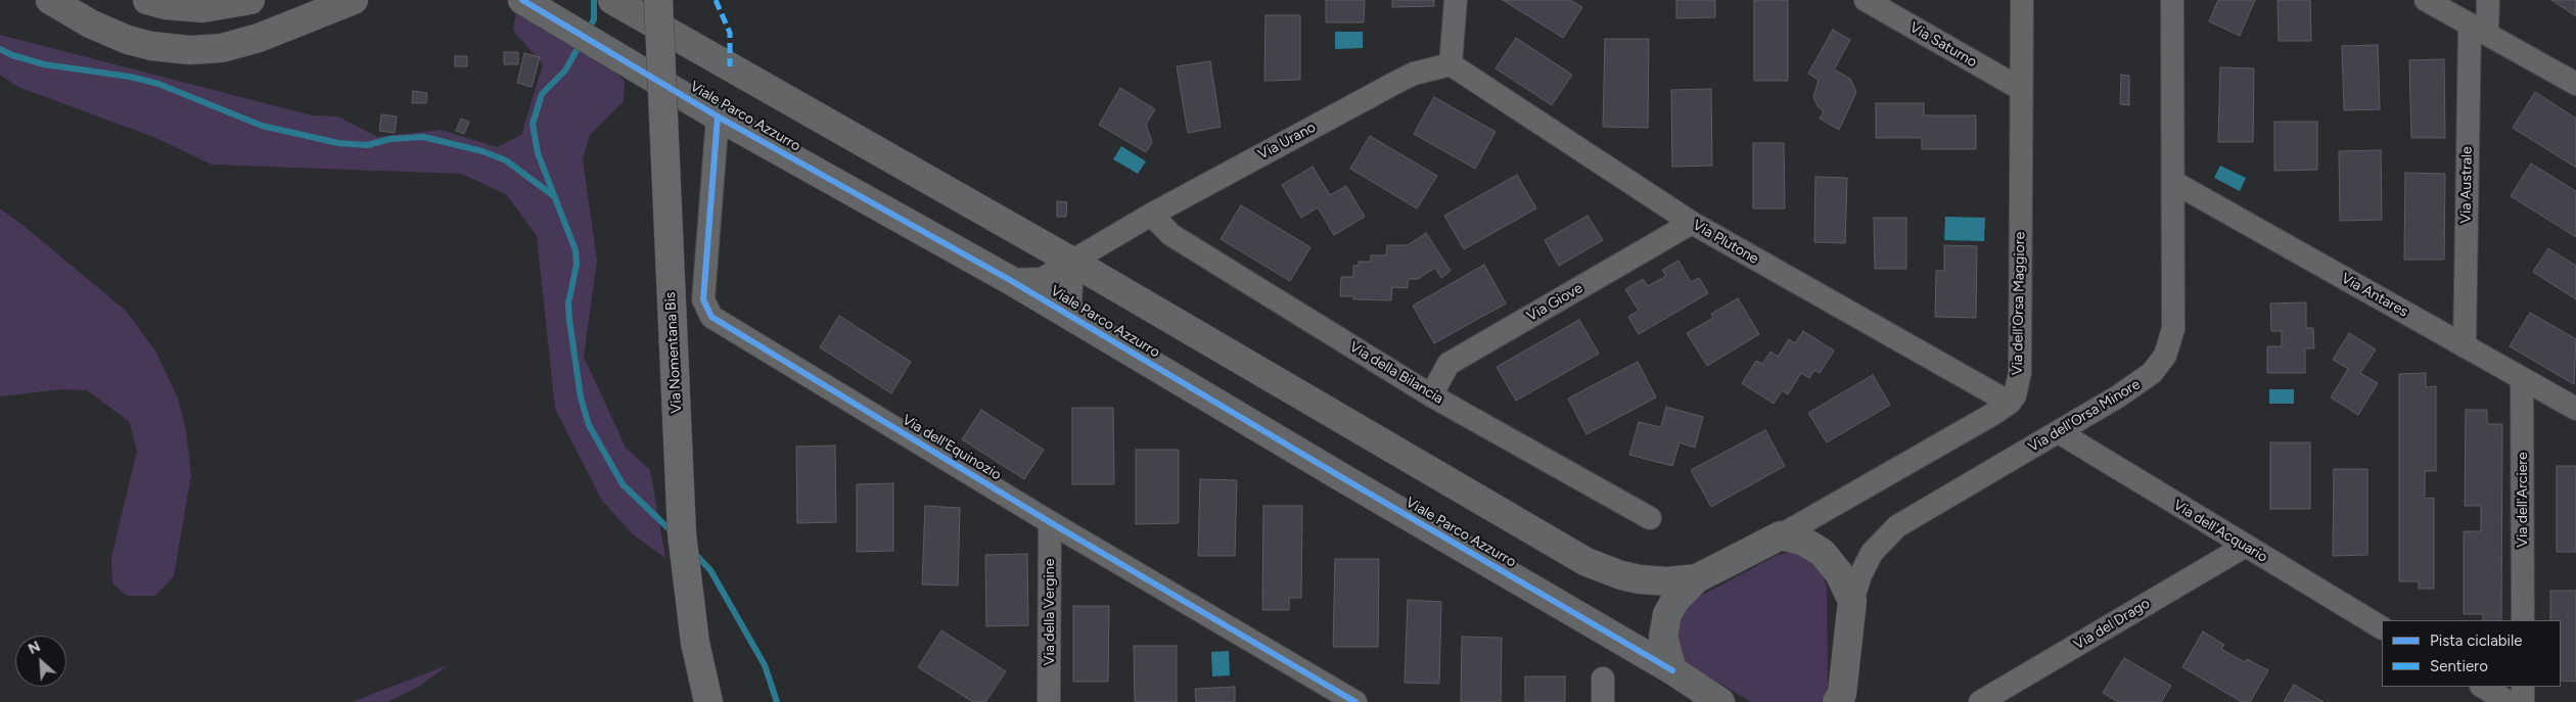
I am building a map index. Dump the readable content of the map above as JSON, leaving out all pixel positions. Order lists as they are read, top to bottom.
{
  "streets": {
    "main road": ["Via Nomentana Bis"],
    "street": [
      "Via Saturno",
      "Viale Parco Azzurro",
      "Via Urano",
      "Via Australe",
      "Via Plutone",
      "Via Antares",
      "Via Giove",
      "Via dell'Orsa Maggiore",
      "Via della Bilancia",
      "Via dell'Orsa Minore",
      "Via dell'Equinozio",
      "Via dell'Arciere",
      "Via dell'Acquario",
      "Via della Vergine",
      "Via del Drago"
    ]
  },
  "crossings": [
    ["Via Saturno", "Via dell'Orsa Maggiore"],
    ["Viale Parco Azzurro", "Via Urano"],
    ["Viale Parco Azzurro", "Via dell'Equinozio"],
    ["Via Urano", "Via Plutone"],
    ["Via Urano", "Via della Bilancia"],
    ["Via Australe", "Via Antares"],
    ["Via Plutone", "Via Giove"],
    ["Via Plutone", "Via dell'Orsa Maggiore"],
    ["Via Antares", "Via dell'Orsa Minore"],
    ["Via Antares", "Via dell'Arciere"],
    ["Via Giove", "Via della Bilancia"],
    ["Via dell'Orsa Minore", "Via dell'Acquario"],
    ["Via dell'Equinozio", "Via della Vergine"],
    ["Via dell'Acquario", "Via del Drago"]
  ],
  "legend": ["Pista ciclabile", "Sentiero"],
  "north": "top left"
}
